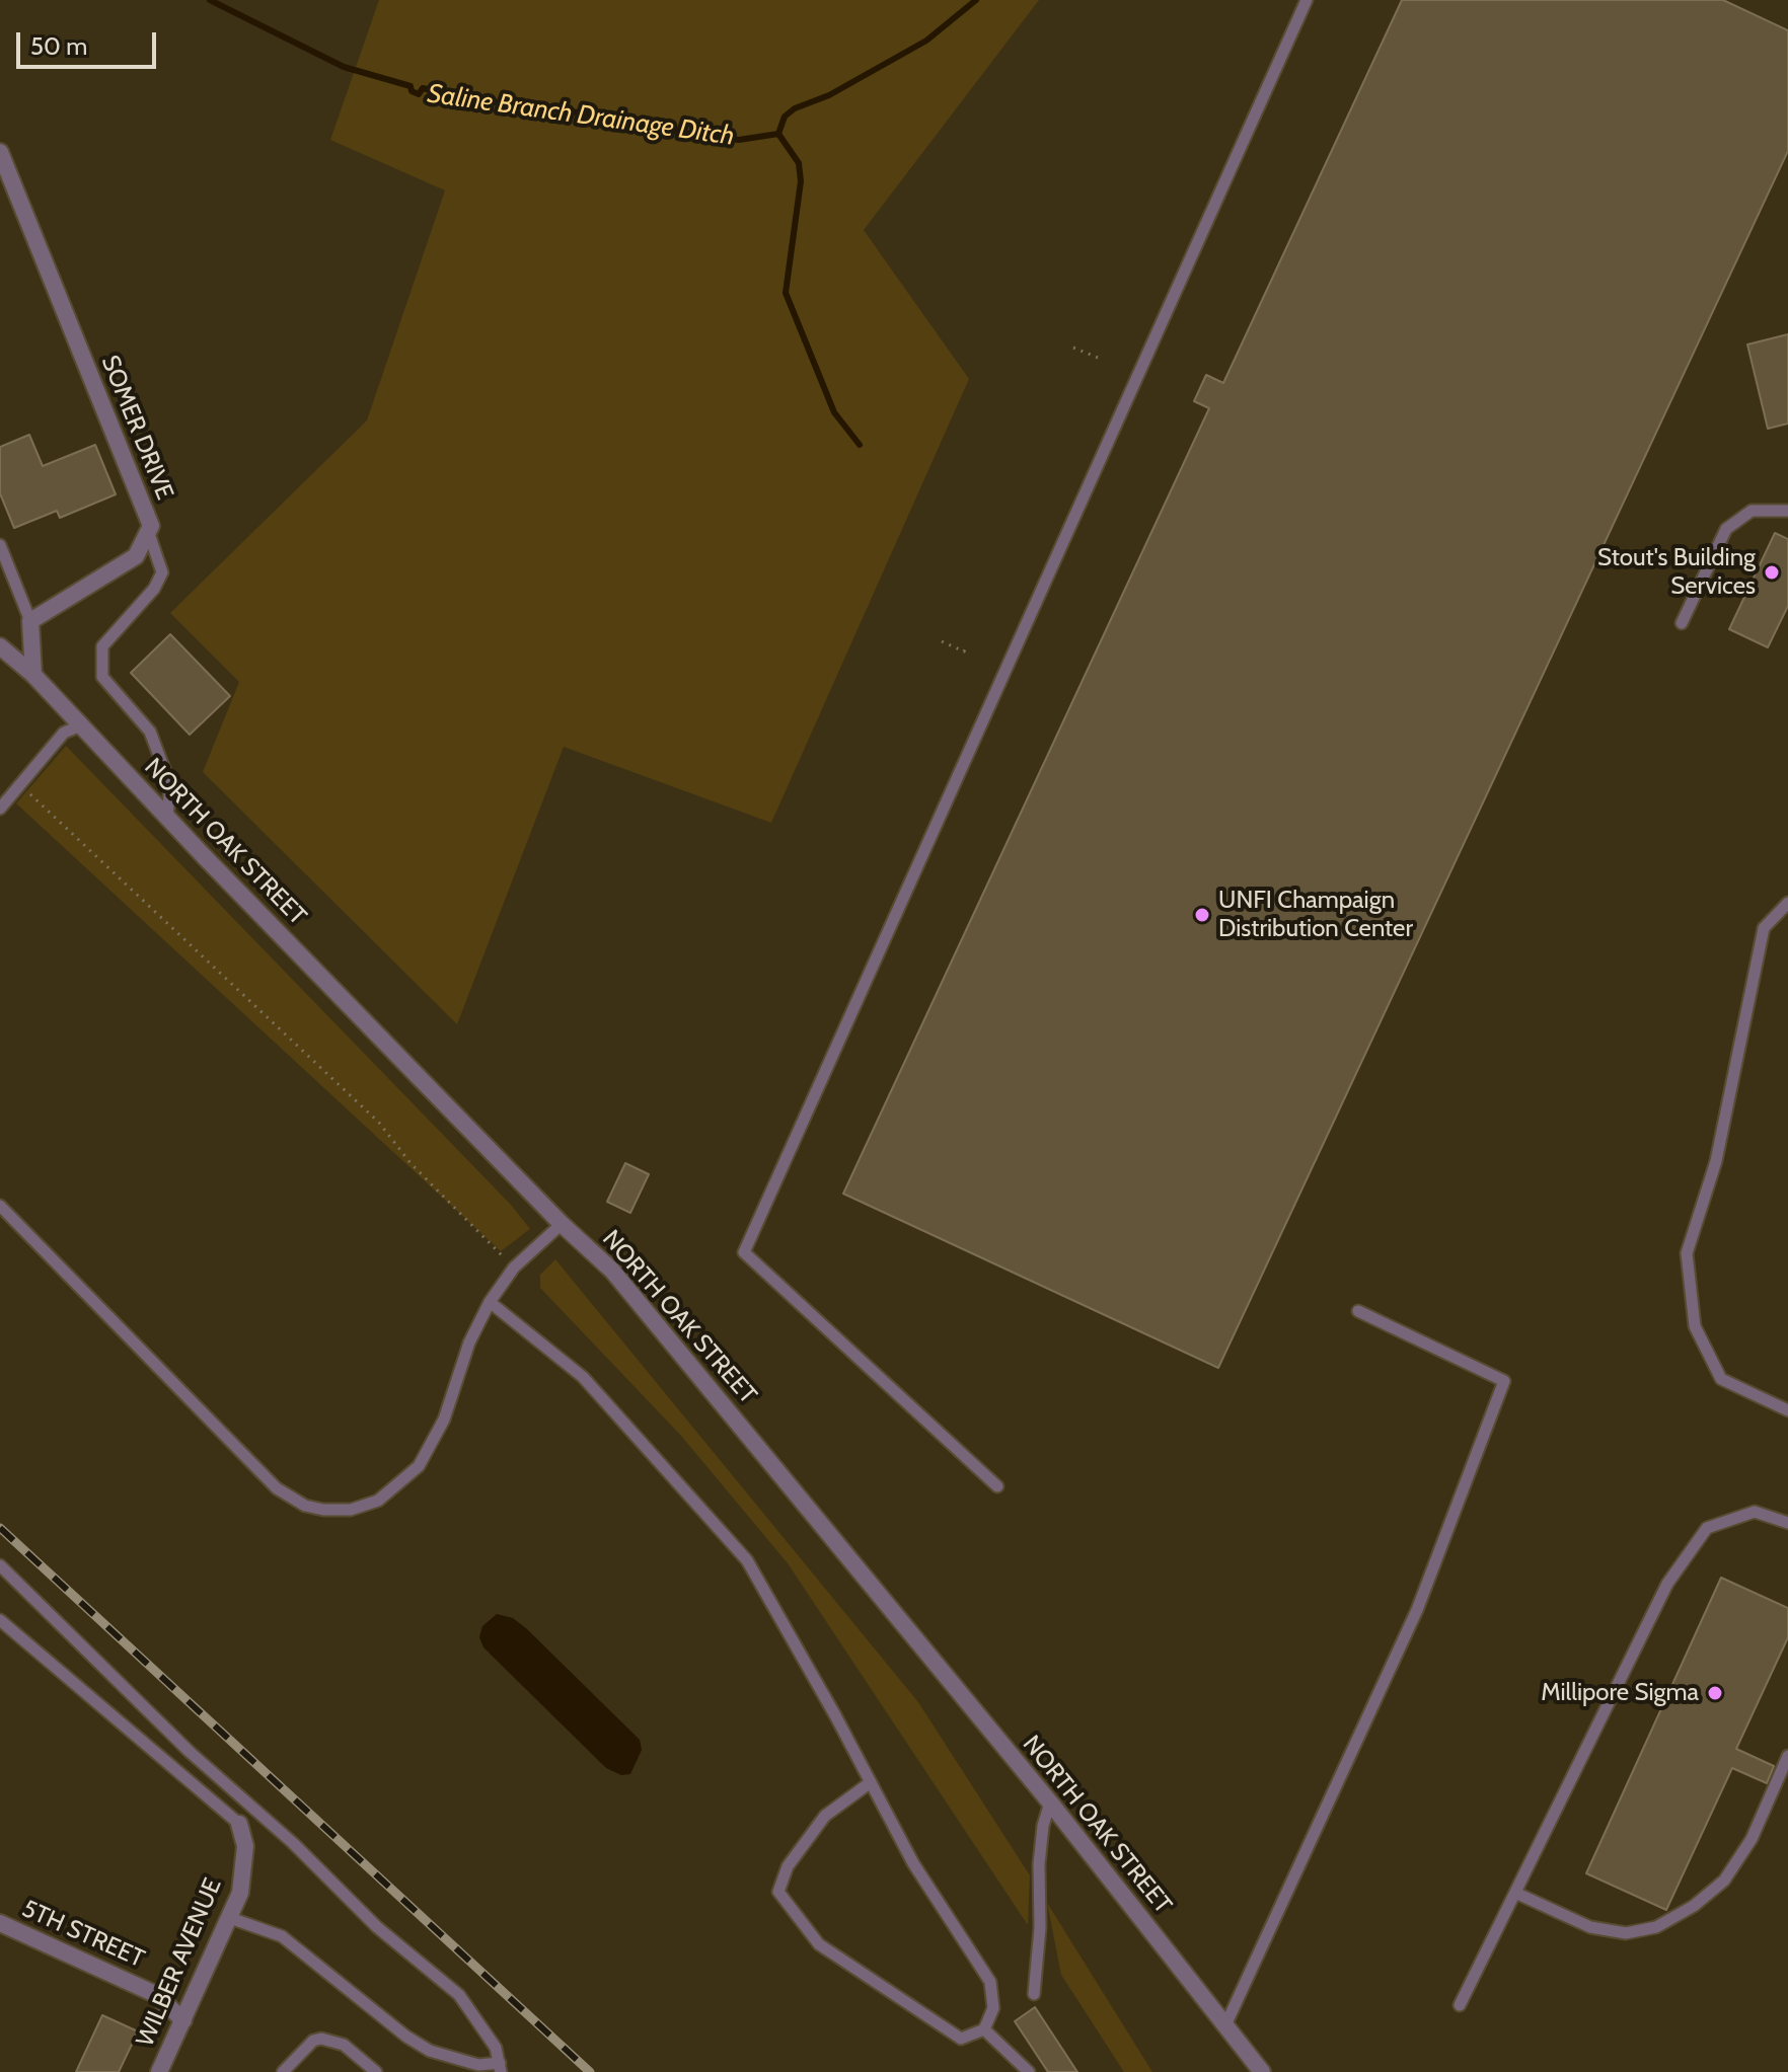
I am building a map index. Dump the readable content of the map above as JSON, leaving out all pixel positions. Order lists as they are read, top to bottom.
{
  "streets": {
    "street": [
      "SOMER DRIVE",
      "NORTH OAK STREET",
      "5TH STREET",
      "WILBER AVENUE"
    ]
  },
  "crossings": [
    ["5TH STREET", "WILBER AVENUE"]
  ],
  "water": ["Saline Branch Drainage Ditch"],
  "places": ["Stout's Building Services", "UNFI Champaign Distribution Center", "Millipore Sigma"],
  "scale_bar": "50 m"
}
